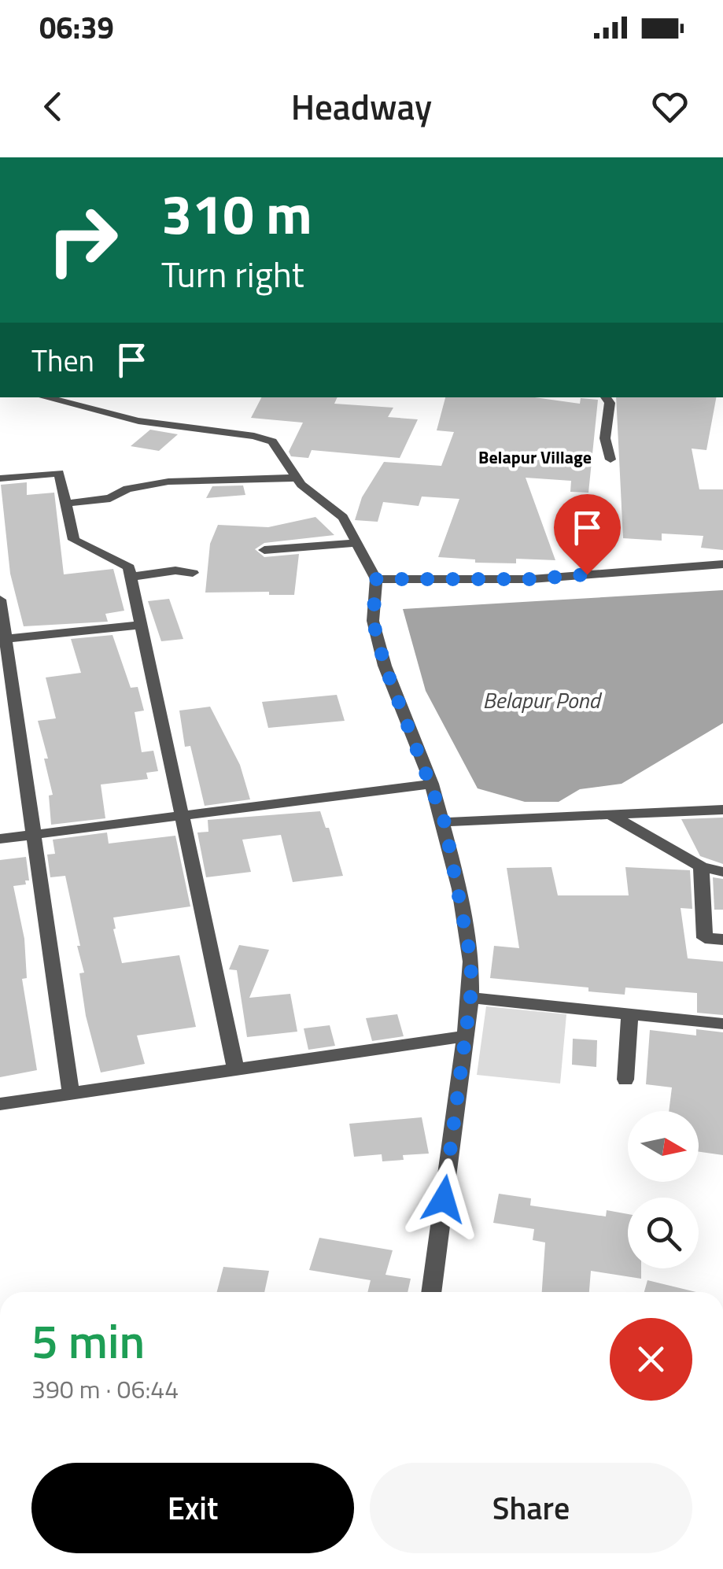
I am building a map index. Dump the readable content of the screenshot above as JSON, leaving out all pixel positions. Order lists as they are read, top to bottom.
{
  "districts": ["Belapur Village"],
  "water": ["Belapur Pond"],
  "north": "right",
  "page": {
    "status": "06:39",
    "header": "Headway",
    "turn": ["310 m", "Turn right"],
    "then": "Then",
    "heading": ["5 min", "390 m · 06:44"],
    "buttons": ["Exit", "Share"]
  }
}
